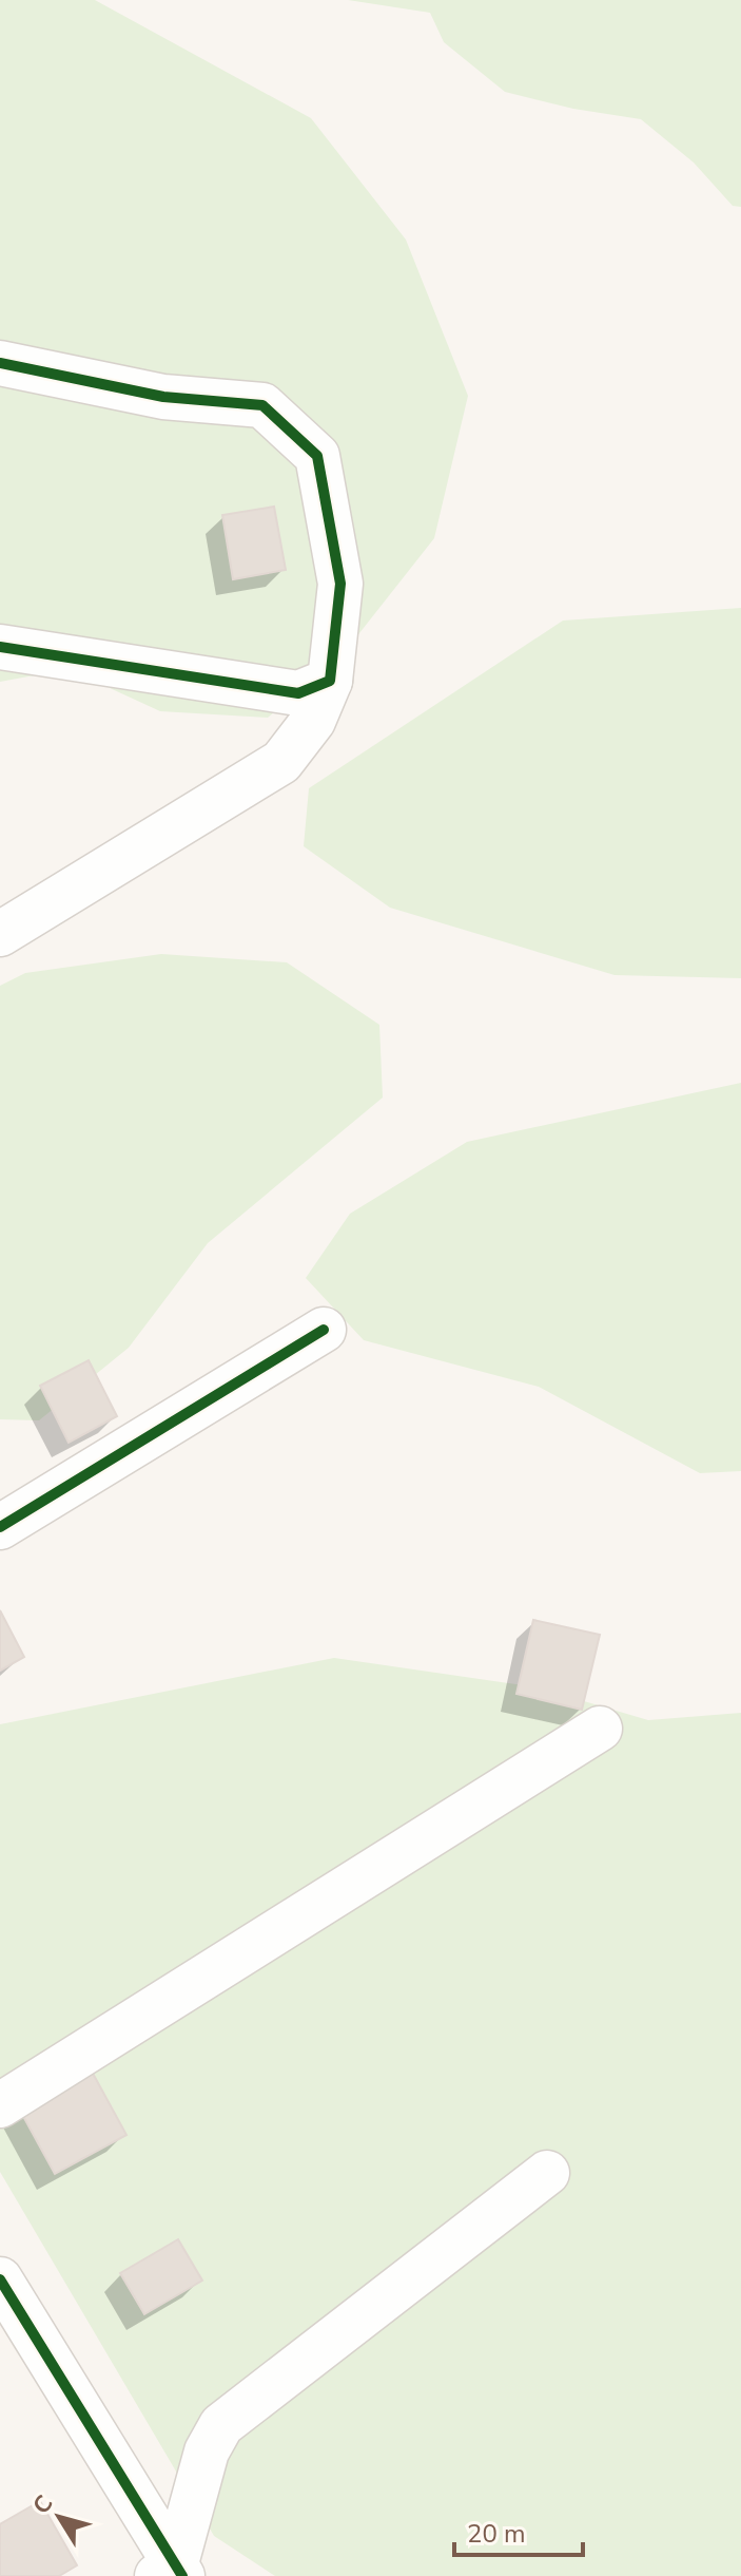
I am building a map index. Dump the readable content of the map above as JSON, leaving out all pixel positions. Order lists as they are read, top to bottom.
{
  "scale_bar": "20 m",
  "north": "top left"
}
